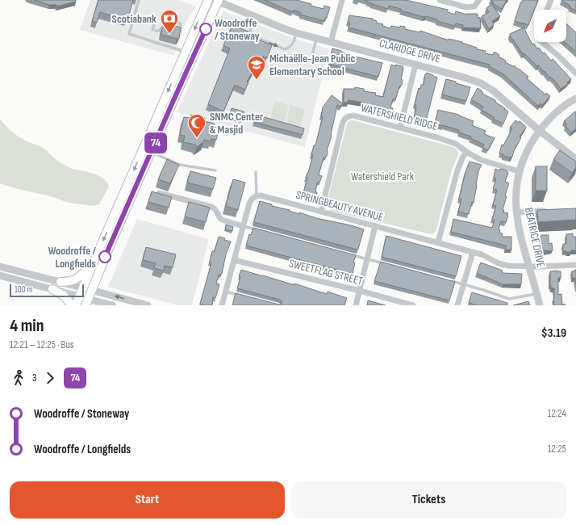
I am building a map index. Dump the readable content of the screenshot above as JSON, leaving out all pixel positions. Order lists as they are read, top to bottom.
{
  "streets": {
    "street": [
      "CLARIDGE DRIVE",
      "WATERSHIELD RIDGE",
      "SPRINGBEAUTY AVENUE",
      "BEATRICE DRIVE",
      "SWEETFLAG STREET"
    ]
  },
  "crossings": [
    ["CLARIDGE DRIVE", "BEATRICE DRIVE"],
    ["WATERSHIELD RIDGE", "SPRINGBEAUTY AVENUE"],
    ["WATERSHIELD RIDGE", "BEATRICE DRIVE"],
    ["SPRINGBEAUTY AVENUE", "BEATRICE DRIVE"]
  ],
  "parks": ["Watershield Park"],
  "places": {
    "other": ["Woodroffe / Stoneway", "Woodroffe / Longfields"],
    "bank": ["Scotiabank"],
    "school or university": ["Michaëlle-Jean Public Elementary School"],
    "mosque": ["SNMC Center & Masjid"]
  },
  "lines": ["bus line 74"],
  "scale_bar": "100 m",
  "north": "bottom left",
  "page": {
    "on_map": "74",
    "scale": "100 m",
    "heading": ["4 min", "12:21 – 12:25 · Bus", "$3.19"],
    "legs": ["3", "74"],
    "list": [
      {
        "name": "Woodroffe / Stoneway",
        "value": "12:24"
      },
      {
        "name": "Woodroffe / Longfields",
        "value": "12:25"
      }
    ],
    "buttons": ["Start", "Tickets"]
  }
}
